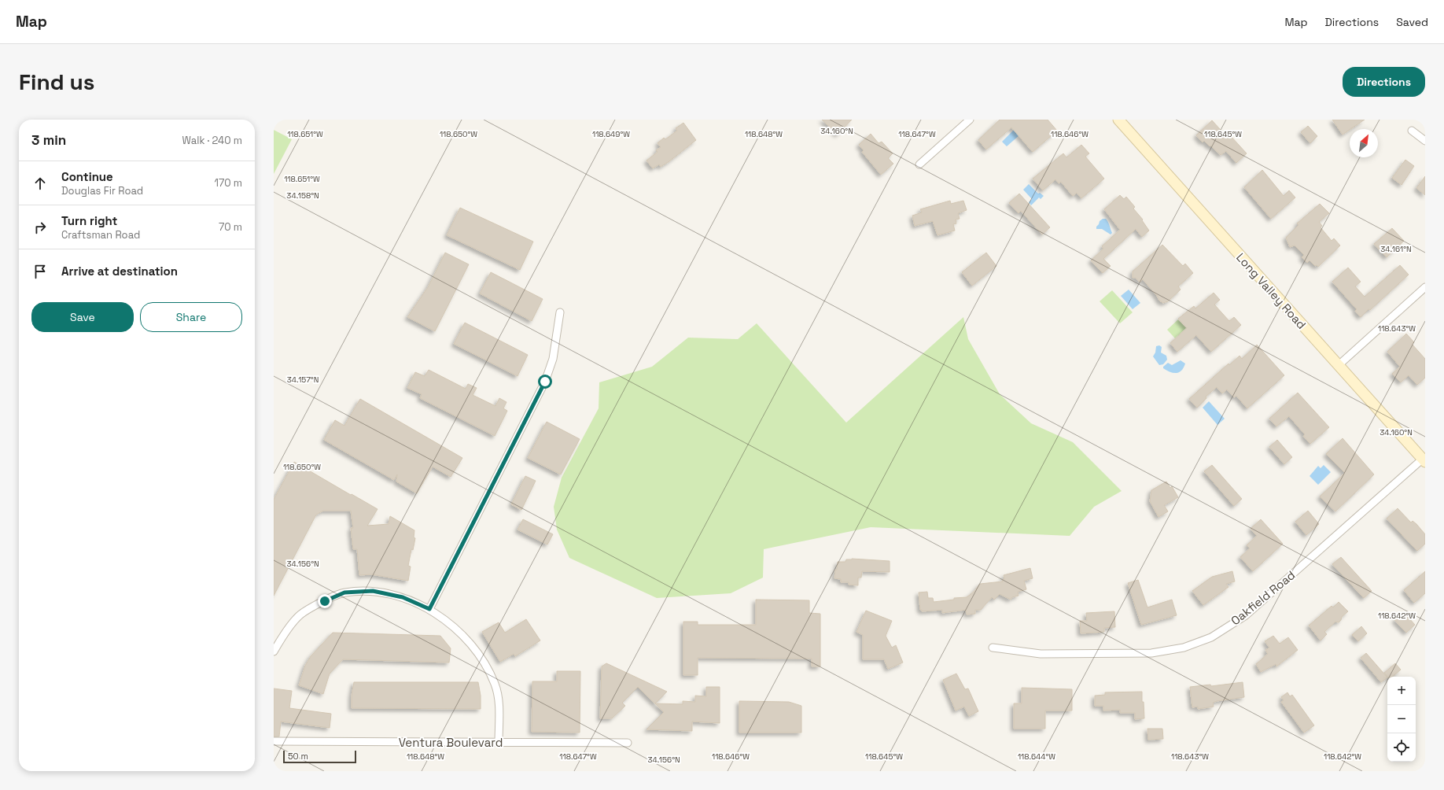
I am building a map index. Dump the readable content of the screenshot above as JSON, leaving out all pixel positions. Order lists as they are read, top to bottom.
{
  "streets": {
    "street": ["Long Valley Road", "Oakfield Road", "Ventura Boulevard"]
  },
  "crossings": [
    ["Long Valley Road", "Oakfield Road"]
  ],
  "scale_bar": "50 m",
  "north": "top right",
  "page": {
    "header": "Map",
    "nav": ["Map", "Directions", "Saved"],
    "buttons": [
      "Directions",
      ["Save", "Share"]
    ],
    "title": "Find us",
    "heading": ["3 min", "Walk · 240 m"],
    "list": [
      ["Continue", "Douglas Fir Road", "170 m"],
      ["Turn right", "Craftsman Road", "70 m"],
      "Arrive at destination"
    ],
    "map_buttons": ["+", "−"],
    "scale": "50 m"
  },
  "coordinates": [
    "34.160°N",
    "118.651°W",
    "118.650°W",
    "118.649°W",
    "118.648°W",
    "118.647°W",
    "118.646°W",
    "118.645°W",
    "34.158°N",
    "34.161°N",
    "118.643°W",
    "34.157°N",
    "34.156°N",
    "118.642°W",
    "118.644°W"
  ]
}
